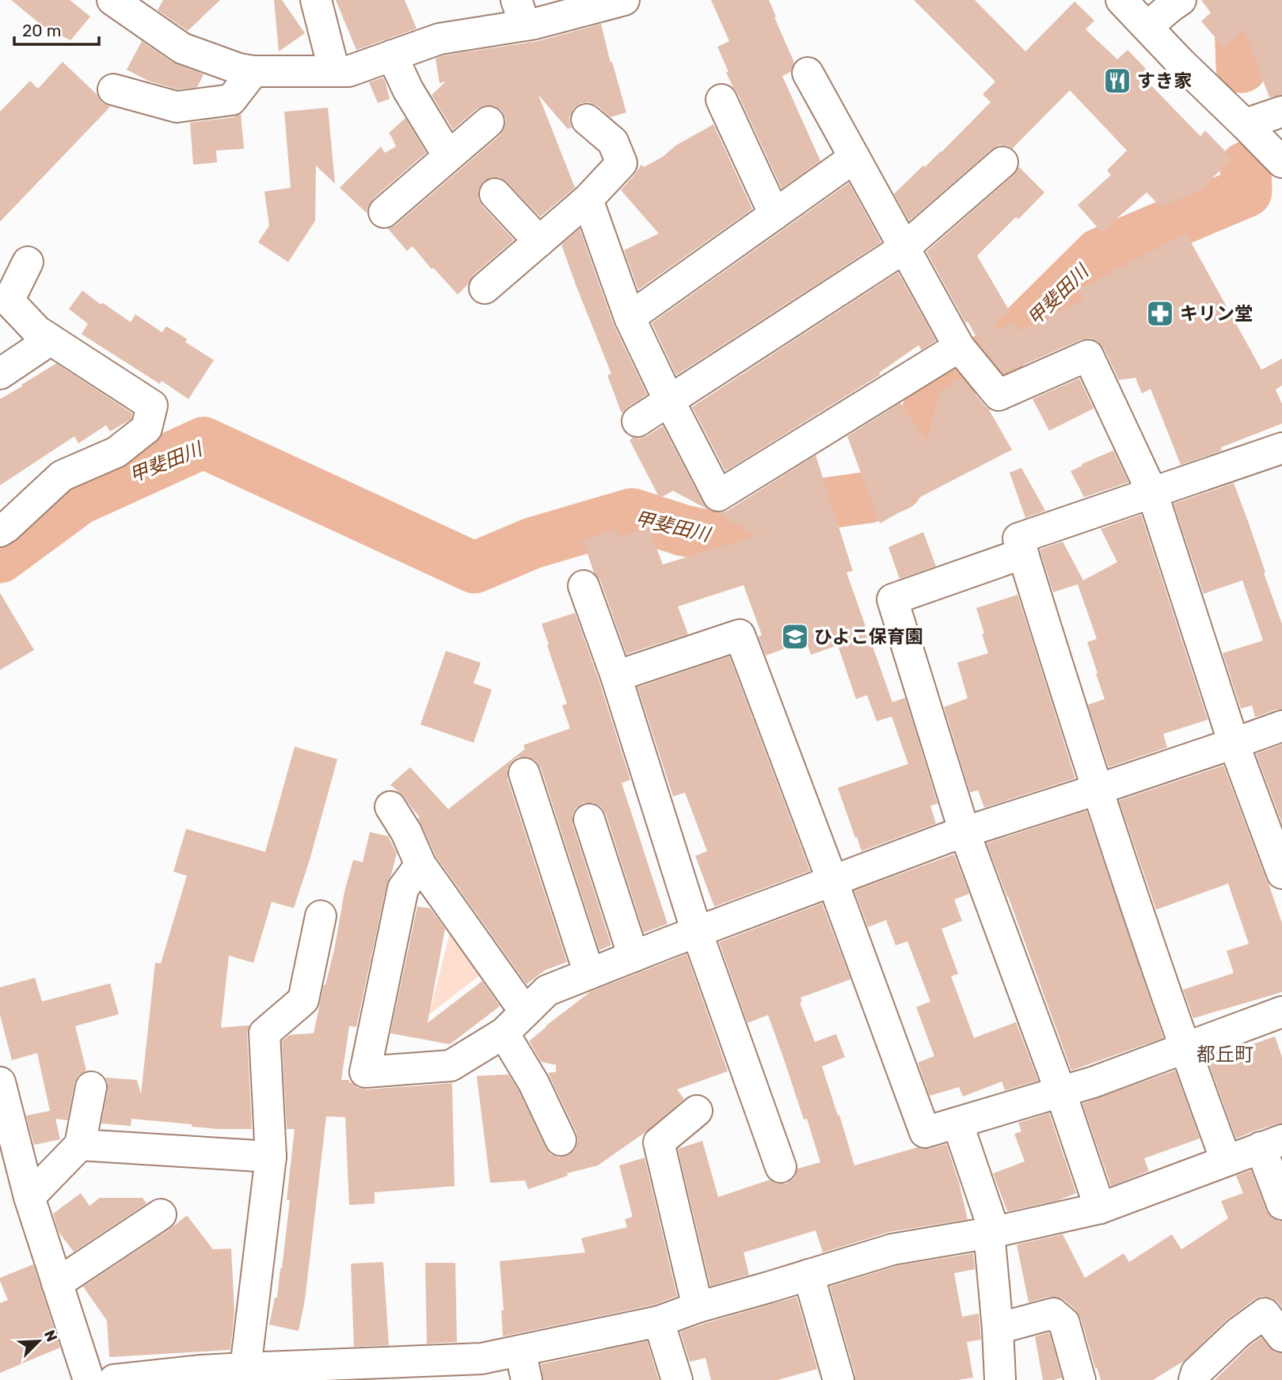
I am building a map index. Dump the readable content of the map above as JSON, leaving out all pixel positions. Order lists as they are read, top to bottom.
{
  "districts": ["都丘町"],
  "water": ["甲斐田川"],
  "places": {
    "restaurant": ["すき家"],
    "pharmacy": ["キリン堂"],
    "school or university": ["ひよこ保育園"]
  },
  "scale_bar": "20 m",
  "north": "top right"
}
